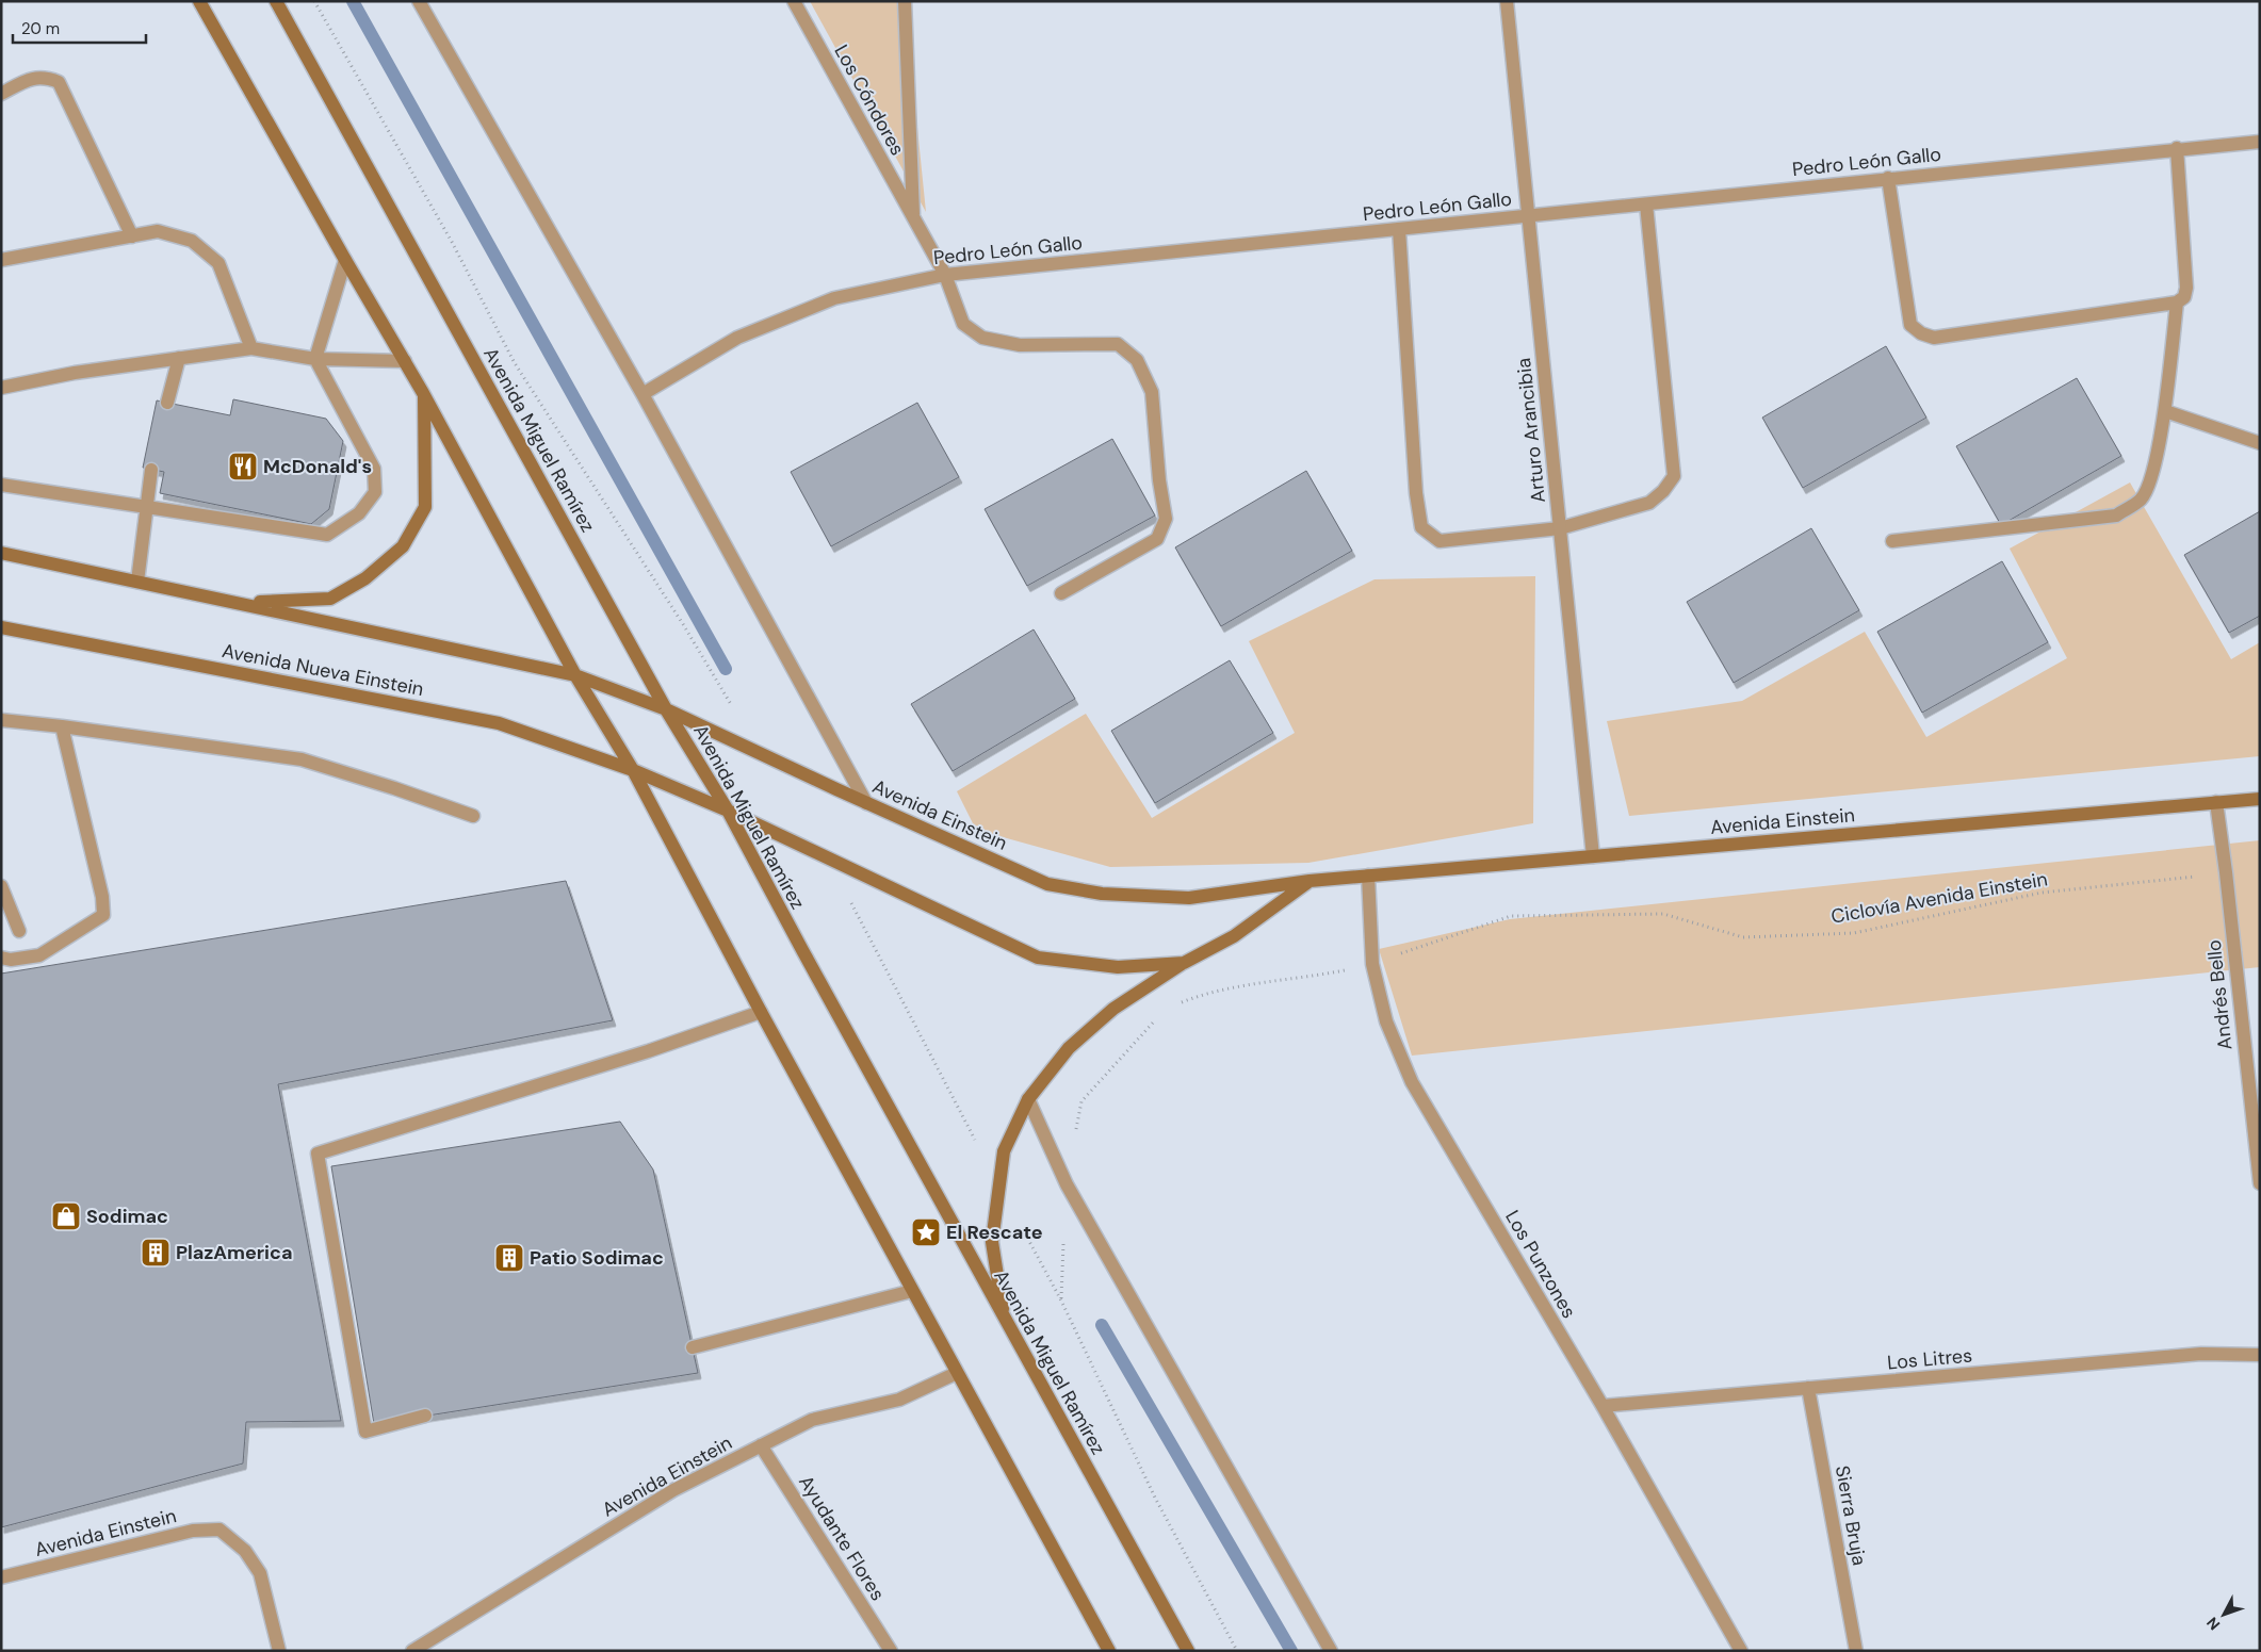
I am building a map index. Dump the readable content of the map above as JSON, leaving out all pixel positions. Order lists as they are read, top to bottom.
{
  "streets": {
    "main road": ["Avenida Miguel Ramírez", "Avenida Nueva Einstein", "Avenida Einstein"],
    "street": [
      "Los Cóndores",
      "Pedro León Gallo",
      "Arturo Arancibia",
      "Andrés Bello",
      "Los Punzones",
      "Los Litres",
      "Sierra Bruja",
      "Ayudante Flores"
    ],
    "path": ["Ciclovía Avenida Einstein"]
  },
  "crossings": [
    ["Los Cóndores", "Pedro León Gallo"],
    ["Pedro León Gallo", "Arturo Arancibia"],
    ["Arturo Arancibia", "Avenida Einstein"],
    ["Avenida Miguel Ramírez", "Avenida Einstein"],
    ["Avenida Einstein", "Andrés Bello"],
    ["Avenida Einstein", "Los Punzones"],
    ["Avenida Einstein", "Ayudante Flores"],
    ["Ciclovía Avenida Einstein", "Andrés Bello"],
    ["Ciclovía Avenida Einstein", "Los Punzones"],
    ["Los Punzones", "Los Litres"],
    ["Los Litres", "Sierra Bruja"]
  ],
  "places": {
    "restaurant": ["McDonald's"],
    "shop": ["Sodimac"],
    "place": ["El Rescate"],
    "building": ["PlazAmerica", "Patio Sodimac"]
  },
  "scale_bar": "20 m",
  "north": "bottom left"
}
